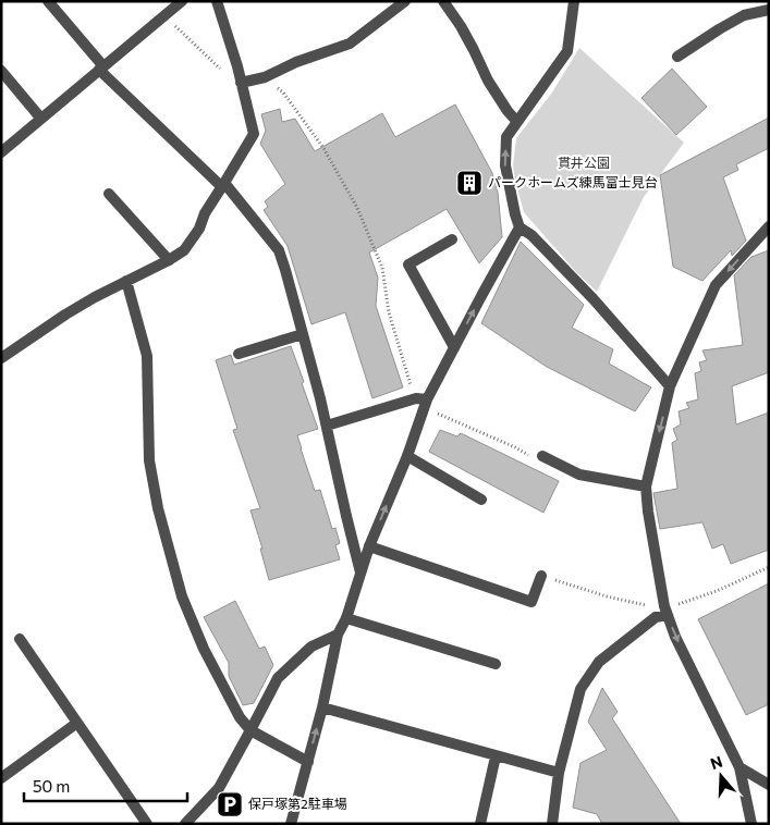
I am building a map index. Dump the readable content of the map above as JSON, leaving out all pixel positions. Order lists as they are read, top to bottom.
{
  "parks": ["貫井公園"],
  "places": {
    "building": ["パークホームズ練馬富士見台"],
    "parking": ["保戸塚第2駐車場"]
  },
  "scale_bar": "50 m",
  "north": "top"
}
